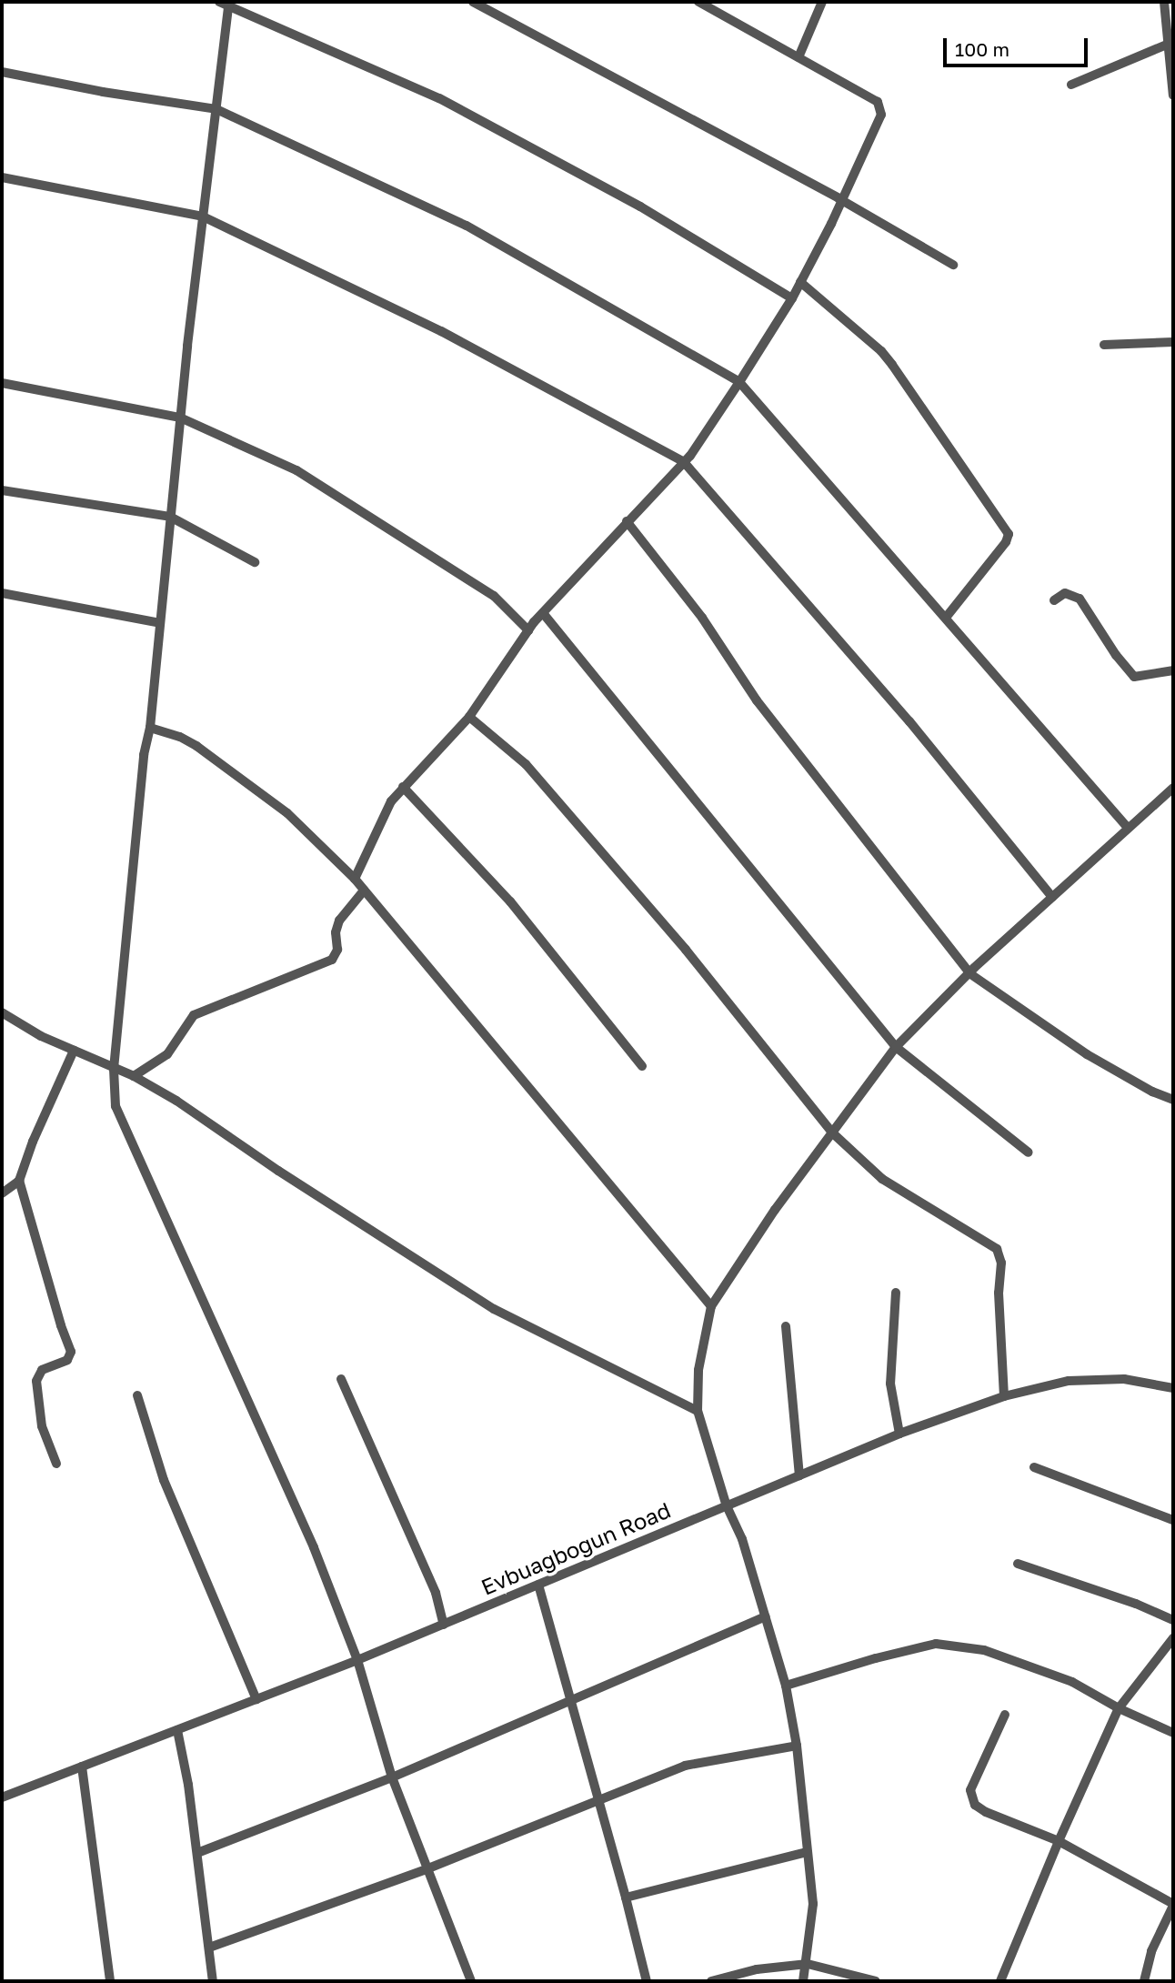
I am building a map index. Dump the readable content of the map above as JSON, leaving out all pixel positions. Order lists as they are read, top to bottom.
{
  "streets": {
    "street": ["Evbuagbogun Road"]
  },
  "scale_bar": "100 m"
}
